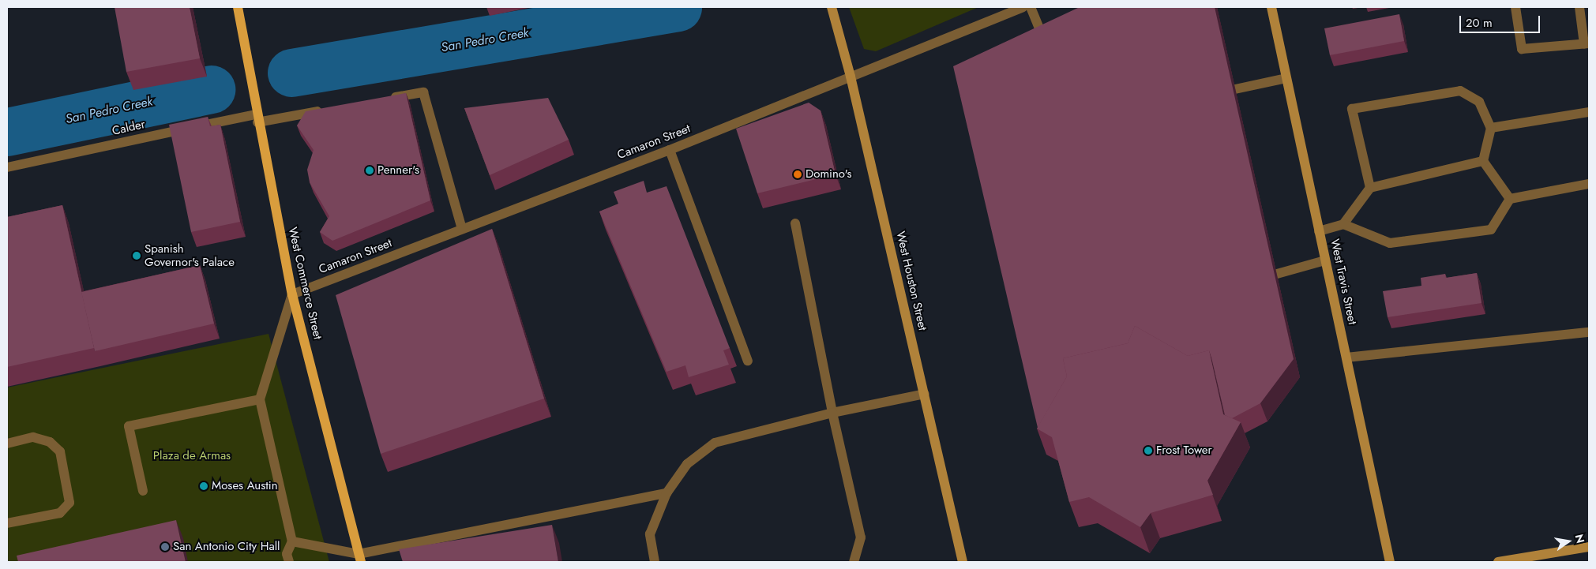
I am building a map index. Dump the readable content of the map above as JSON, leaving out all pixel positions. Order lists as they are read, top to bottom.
{
  "streets": {
    "main road": ["West Houston Street", "West Travis Street", "West Commerce Street"],
    "street": ["Calder", "Camaron Street"]
  },
  "crossings": [
    ["Calder", "West Commerce Street"],
    ["Camaron Street", "West Houston Street"],
    ["Camaron Street", "West Commerce Street"]
  ],
  "water": ["San Pedro Creek"],
  "parks": ["Plaza de Armas"],
  "places": [
    "Penner's",
    "Domino's",
    "Spanish Governor's Palace",
    "Frost Tower",
    "Moses Austin",
    "San Antonio City Hall"
  ],
  "scale_bar": "20 m",
  "north": "right"
}
